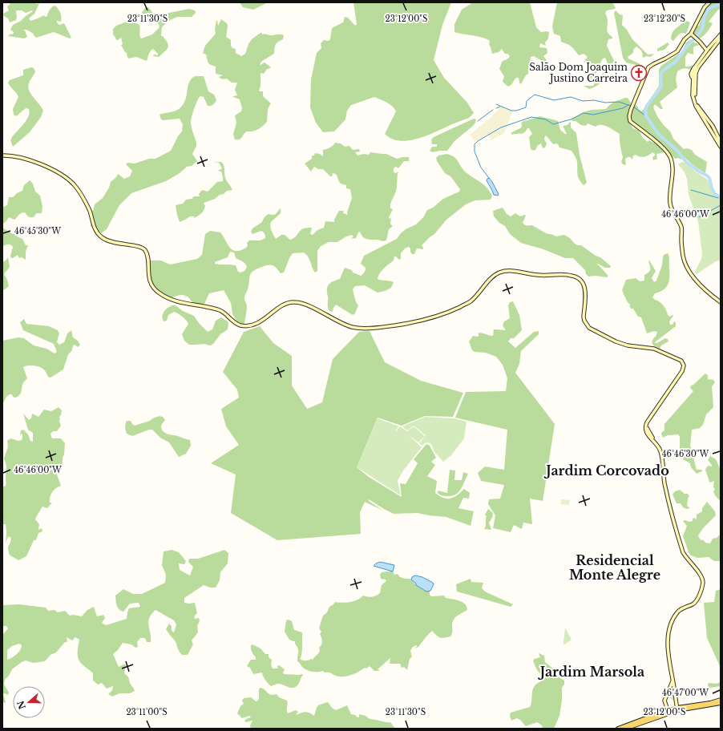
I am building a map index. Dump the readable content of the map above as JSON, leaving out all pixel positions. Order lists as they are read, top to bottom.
{
  "districts": ["Jardim Corcovado", "Residencial Monte Alegre", "Jardim Marsola"],
  "places": {
    "church": ["Salão Dom Joaquim Justino Carreira"]
  },
  "north": "left",
  "coordinates": [
    "23°12'30\"S",
    "23°11'30\"S",
    "23°12'00\"S",
    "46°46'00\"W",
    "46°45'30\"W",
    "46°46'30\"W",
    "46°47'00\"W",
    "23°11'00\"S"
  ]
}
